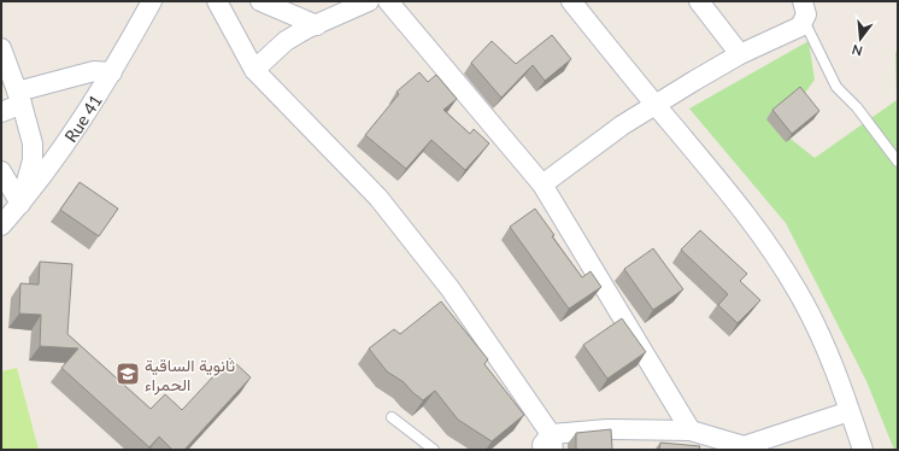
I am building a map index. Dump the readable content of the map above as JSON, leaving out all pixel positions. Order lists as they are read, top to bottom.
{
  "streets": {
    "street": ["Rue 41"]
  },
  "places": {
    "school or university": ["ثانوية الساقية الحمراء"]
  },
  "north": "bottom"
}
